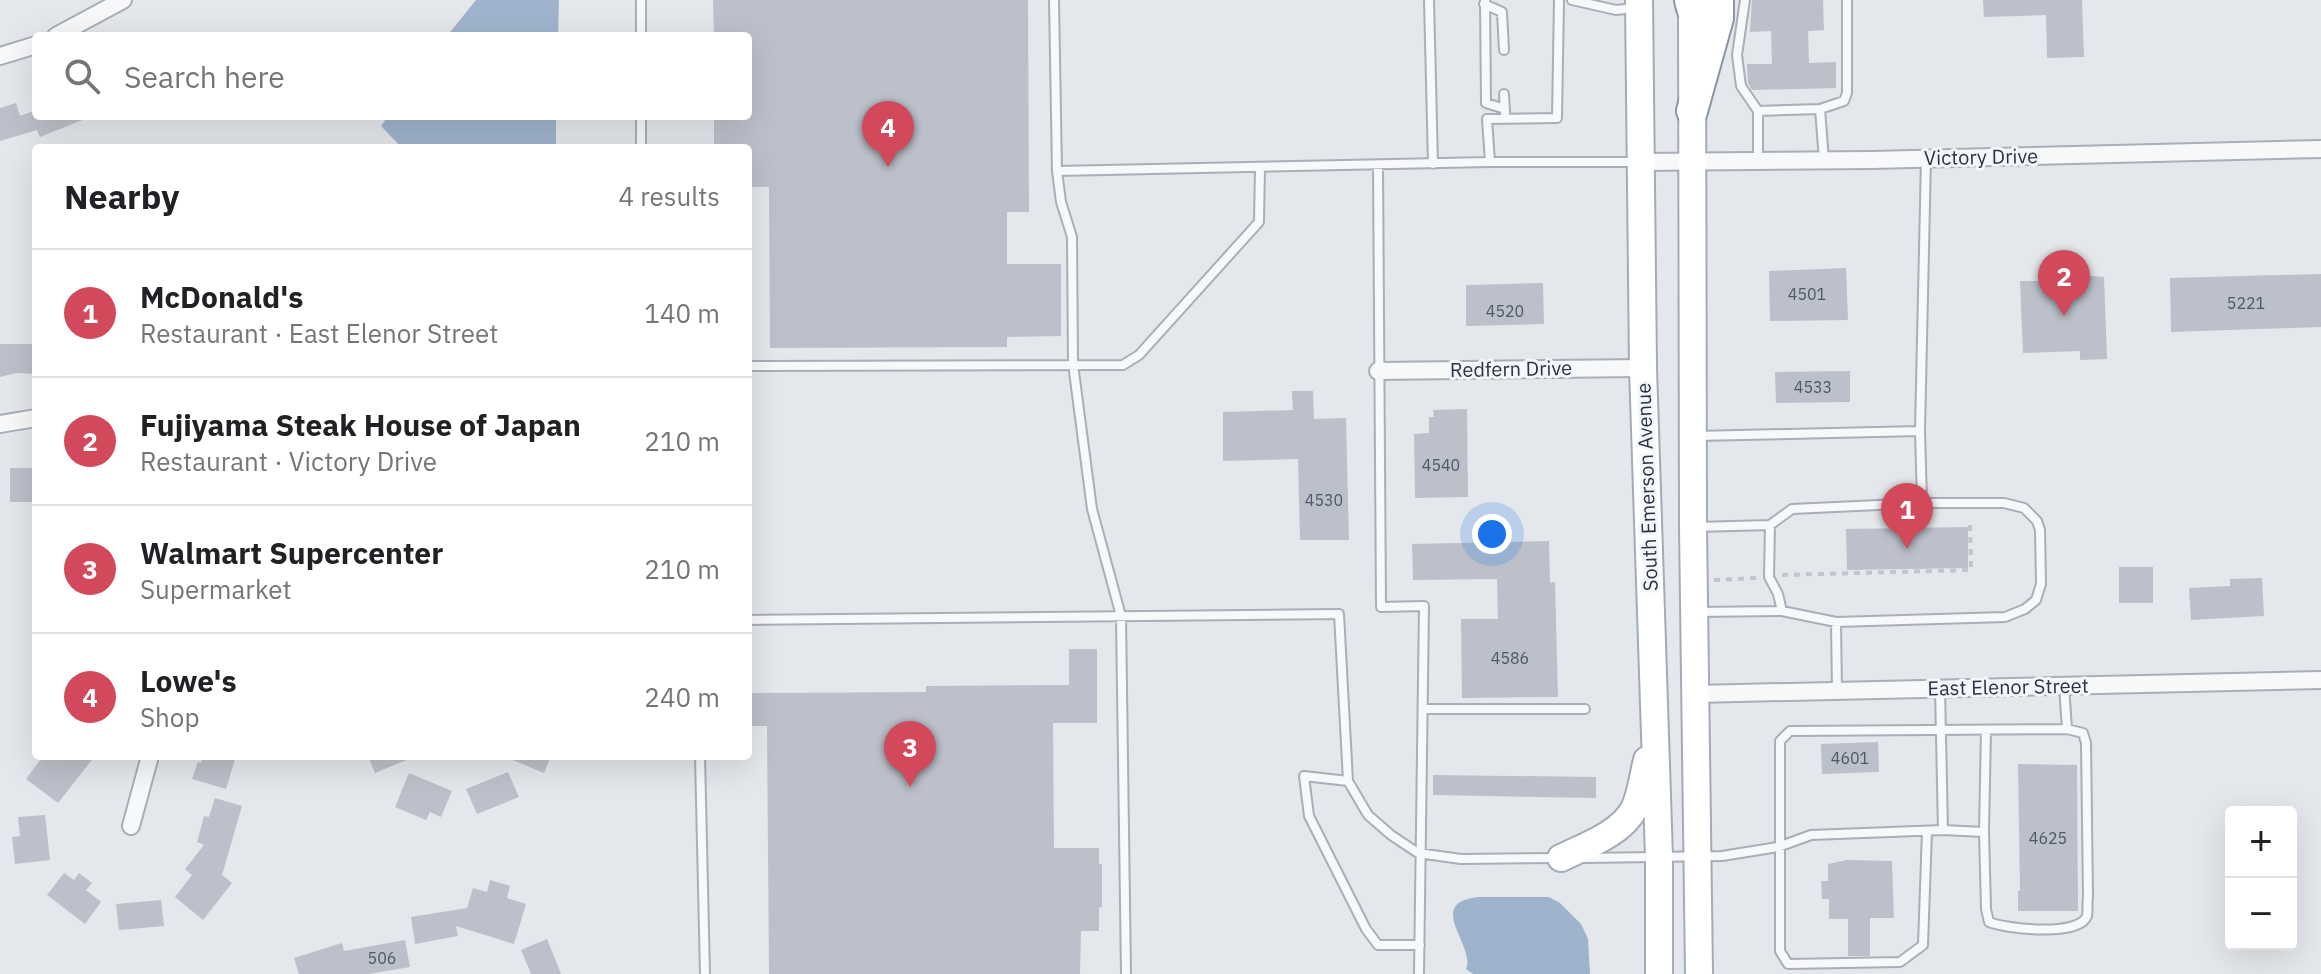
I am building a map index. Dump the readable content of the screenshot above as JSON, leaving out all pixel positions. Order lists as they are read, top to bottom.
{
  "streets": {
    "main road": ["South Emerson Avenue"],
    "street": ["Victory Drive", "Redfern Drive", "East Elenor Street"]
  },
  "crossings": [
    ["Victory Drive", "South Emerson Avenue"],
    ["Redfern Drive", "South Emerson Avenue"]
  ],
  "house_numbers": [
    "4501",
    "5221",
    "4520",
    "4533",
    "4540",
    "4530",
    "4586",
    "4601",
    "4625",
    "506"
  ],
  "page": {
    "search": "Search here",
    "pins": [
      "4",
      "2",
      "1",
      "3"
    ],
    "heading": ["Nearby", "4 results"],
    "list": [
      {
        "mark": "1",
        "name": "McDonald's",
        "note": "Restaurant · East Elenor Street",
        "value": "140 m"
      },
      {
        "mark": "2",
        "name": "Fujiyama Steak House of Japan",
        "note": "Restaurant · Victory Drive",
        "value": "210 m"
      },
      {
        "mark": "3",
        "name": "Walmart Supercenter",
        "note": "Supermarket",
        "value": "210 m"
      },
      {
        "mark": "4",
        "name": "Lowe's",
        "note": "Shop",
        "value": "240 m"
      }
    ],
    "map_buttons": ["+", "−"]
  }
}
